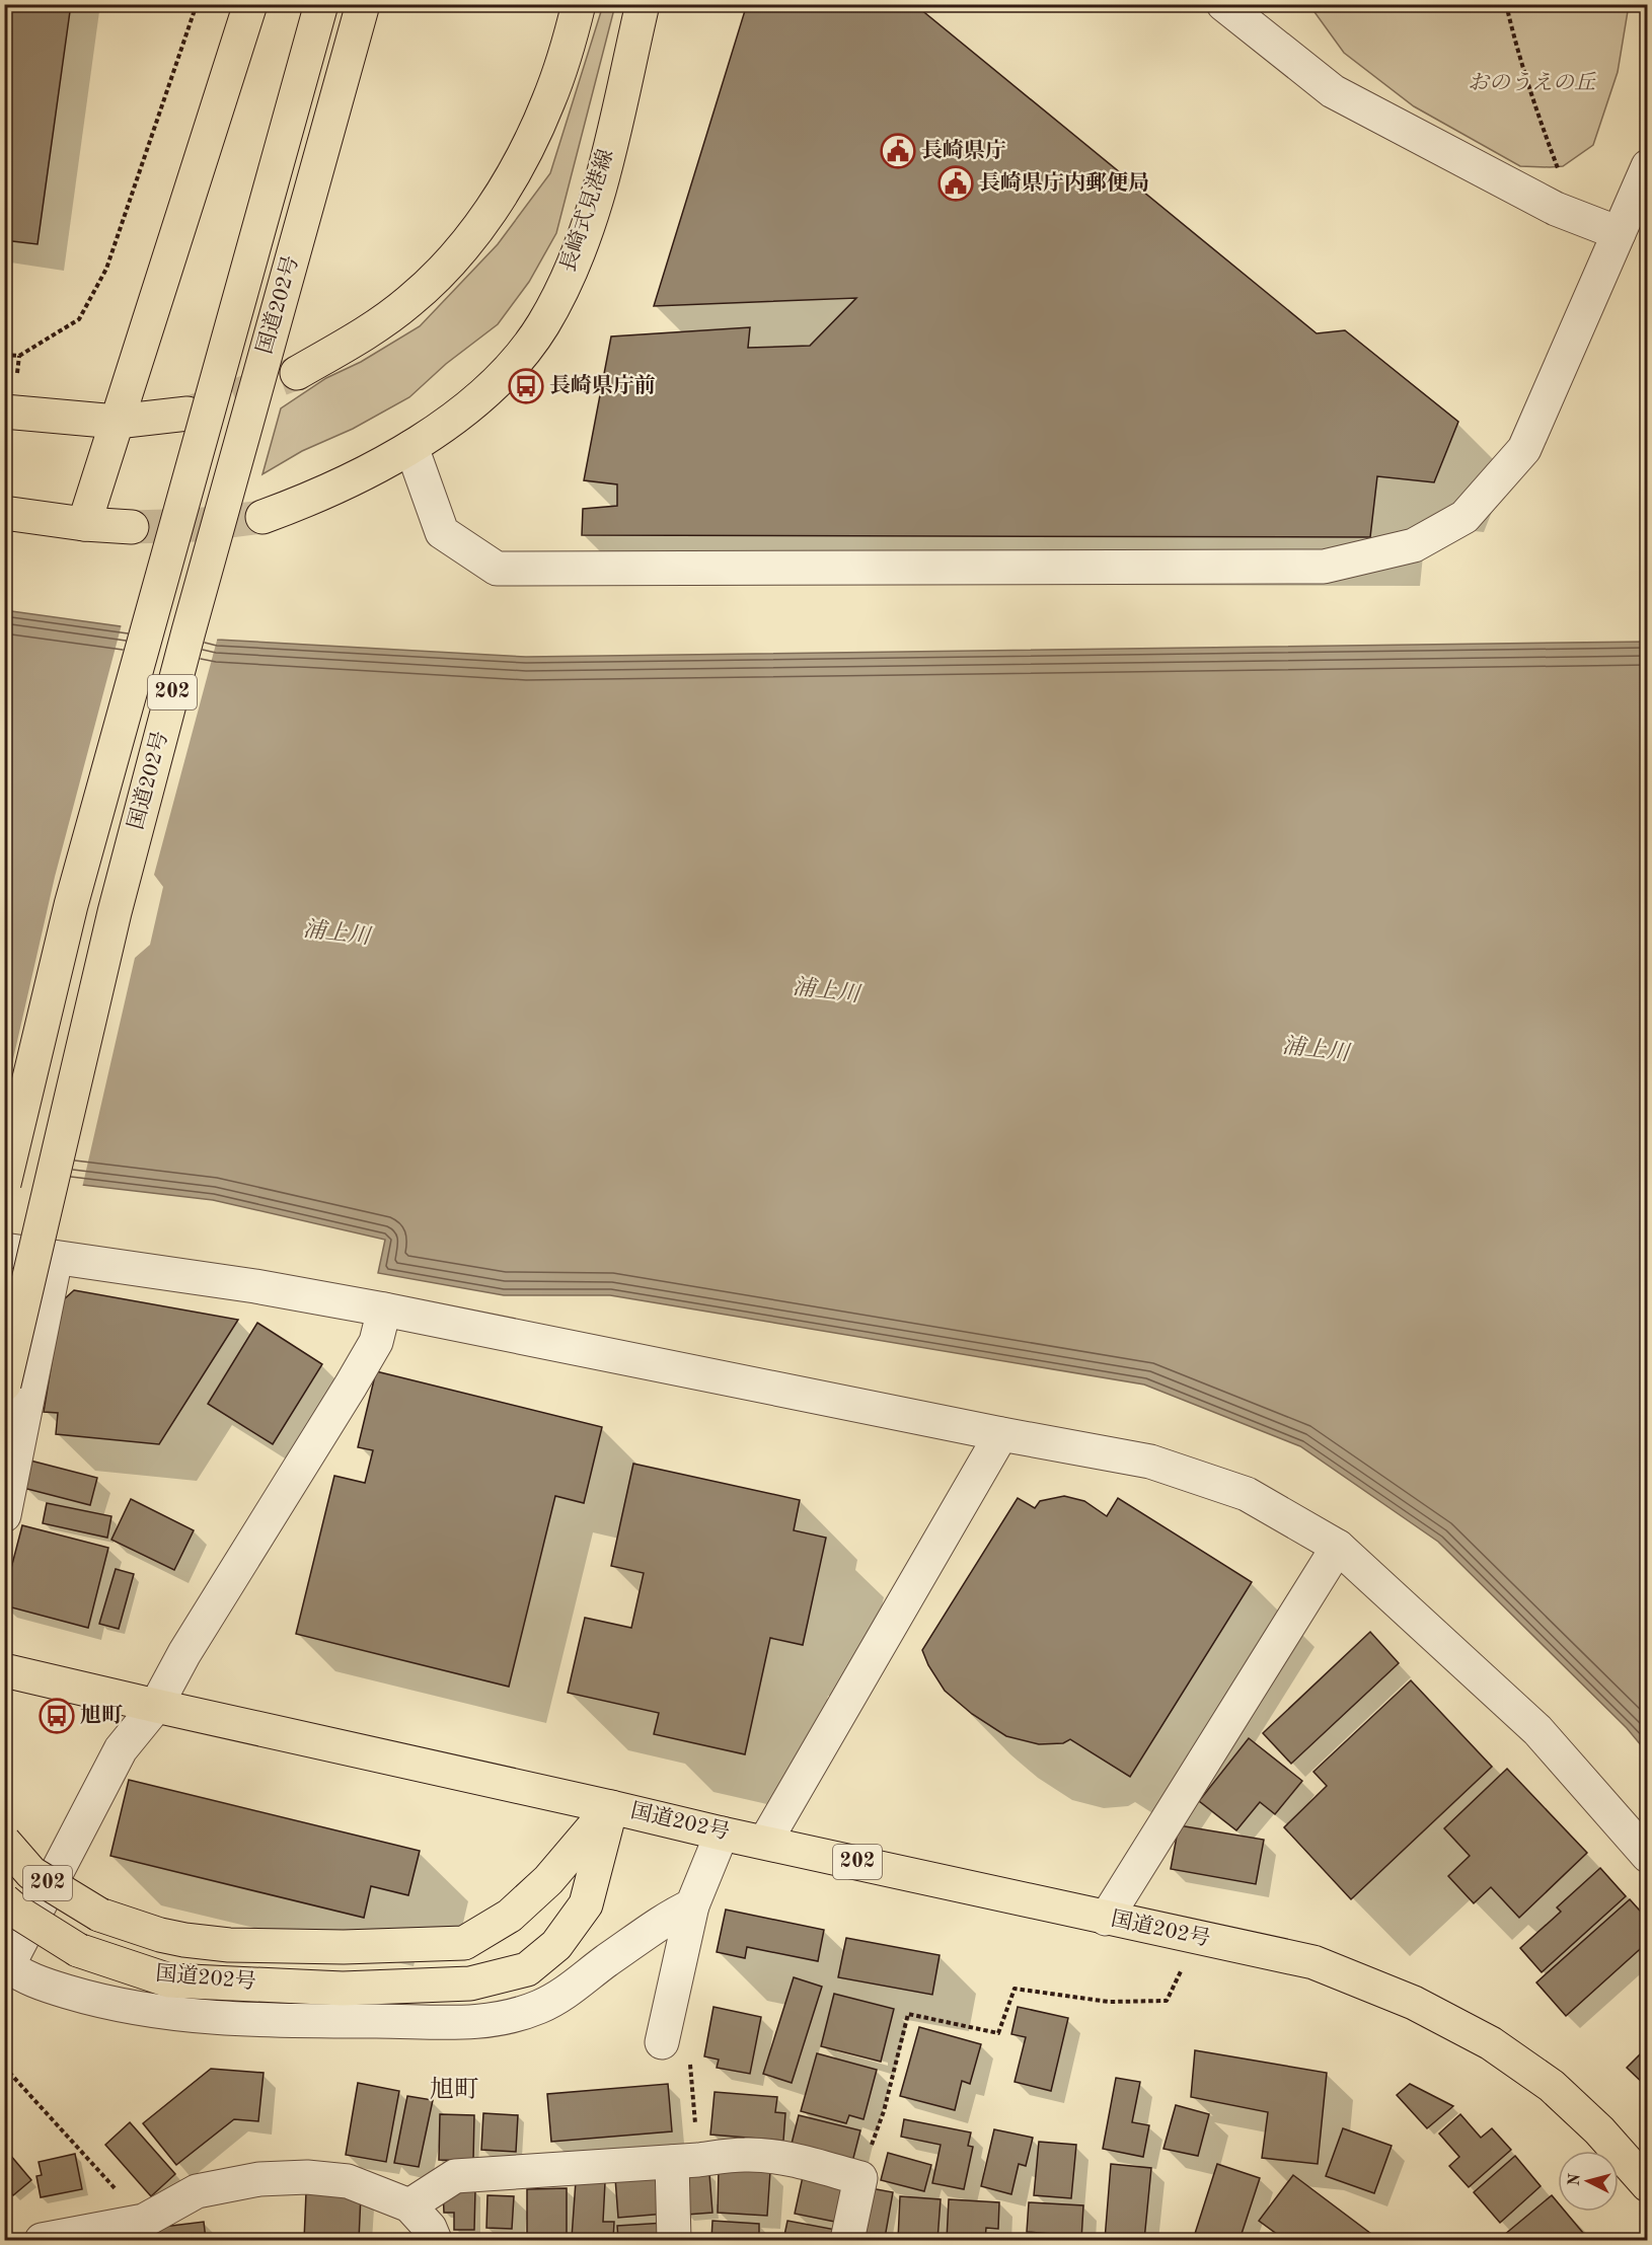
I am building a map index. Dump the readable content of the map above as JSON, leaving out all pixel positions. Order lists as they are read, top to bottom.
{
  "streets": {
    "main road": ["長崎式見港線", "国道202号", "202"]
  },
  "districts": ["旭町"],
  "water": ["浦上川"],
  "parks": ["おのうえの丘"],
  "places": {
    "public building": ["長崎県庁", "長崎県庁内郵便局"],
    "bus stop": ["長崎県庁前", "旭町"]
  },
  "north": "left"
}
